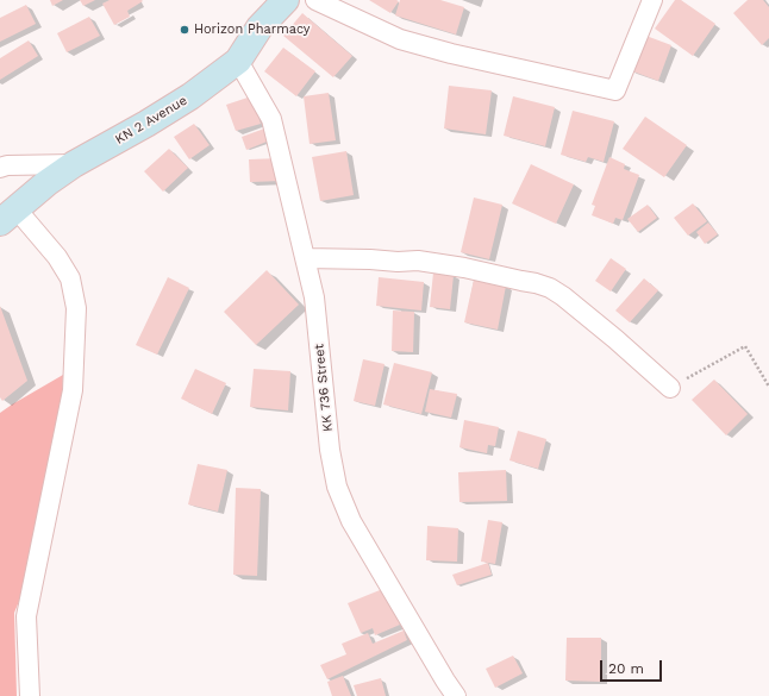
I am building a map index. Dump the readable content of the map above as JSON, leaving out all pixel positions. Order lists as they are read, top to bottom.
{
  "streets": {
    "main road": ["KN 2 Avenue"],
    "street": ["KK 736 Street"]
  },
  "crossings": [
    ["KN 2 Avenue", "KK 736 Street"]
  ],
  "places": ["Horizon Pharmacy"],
  "scale_bar": "20 m"
}
